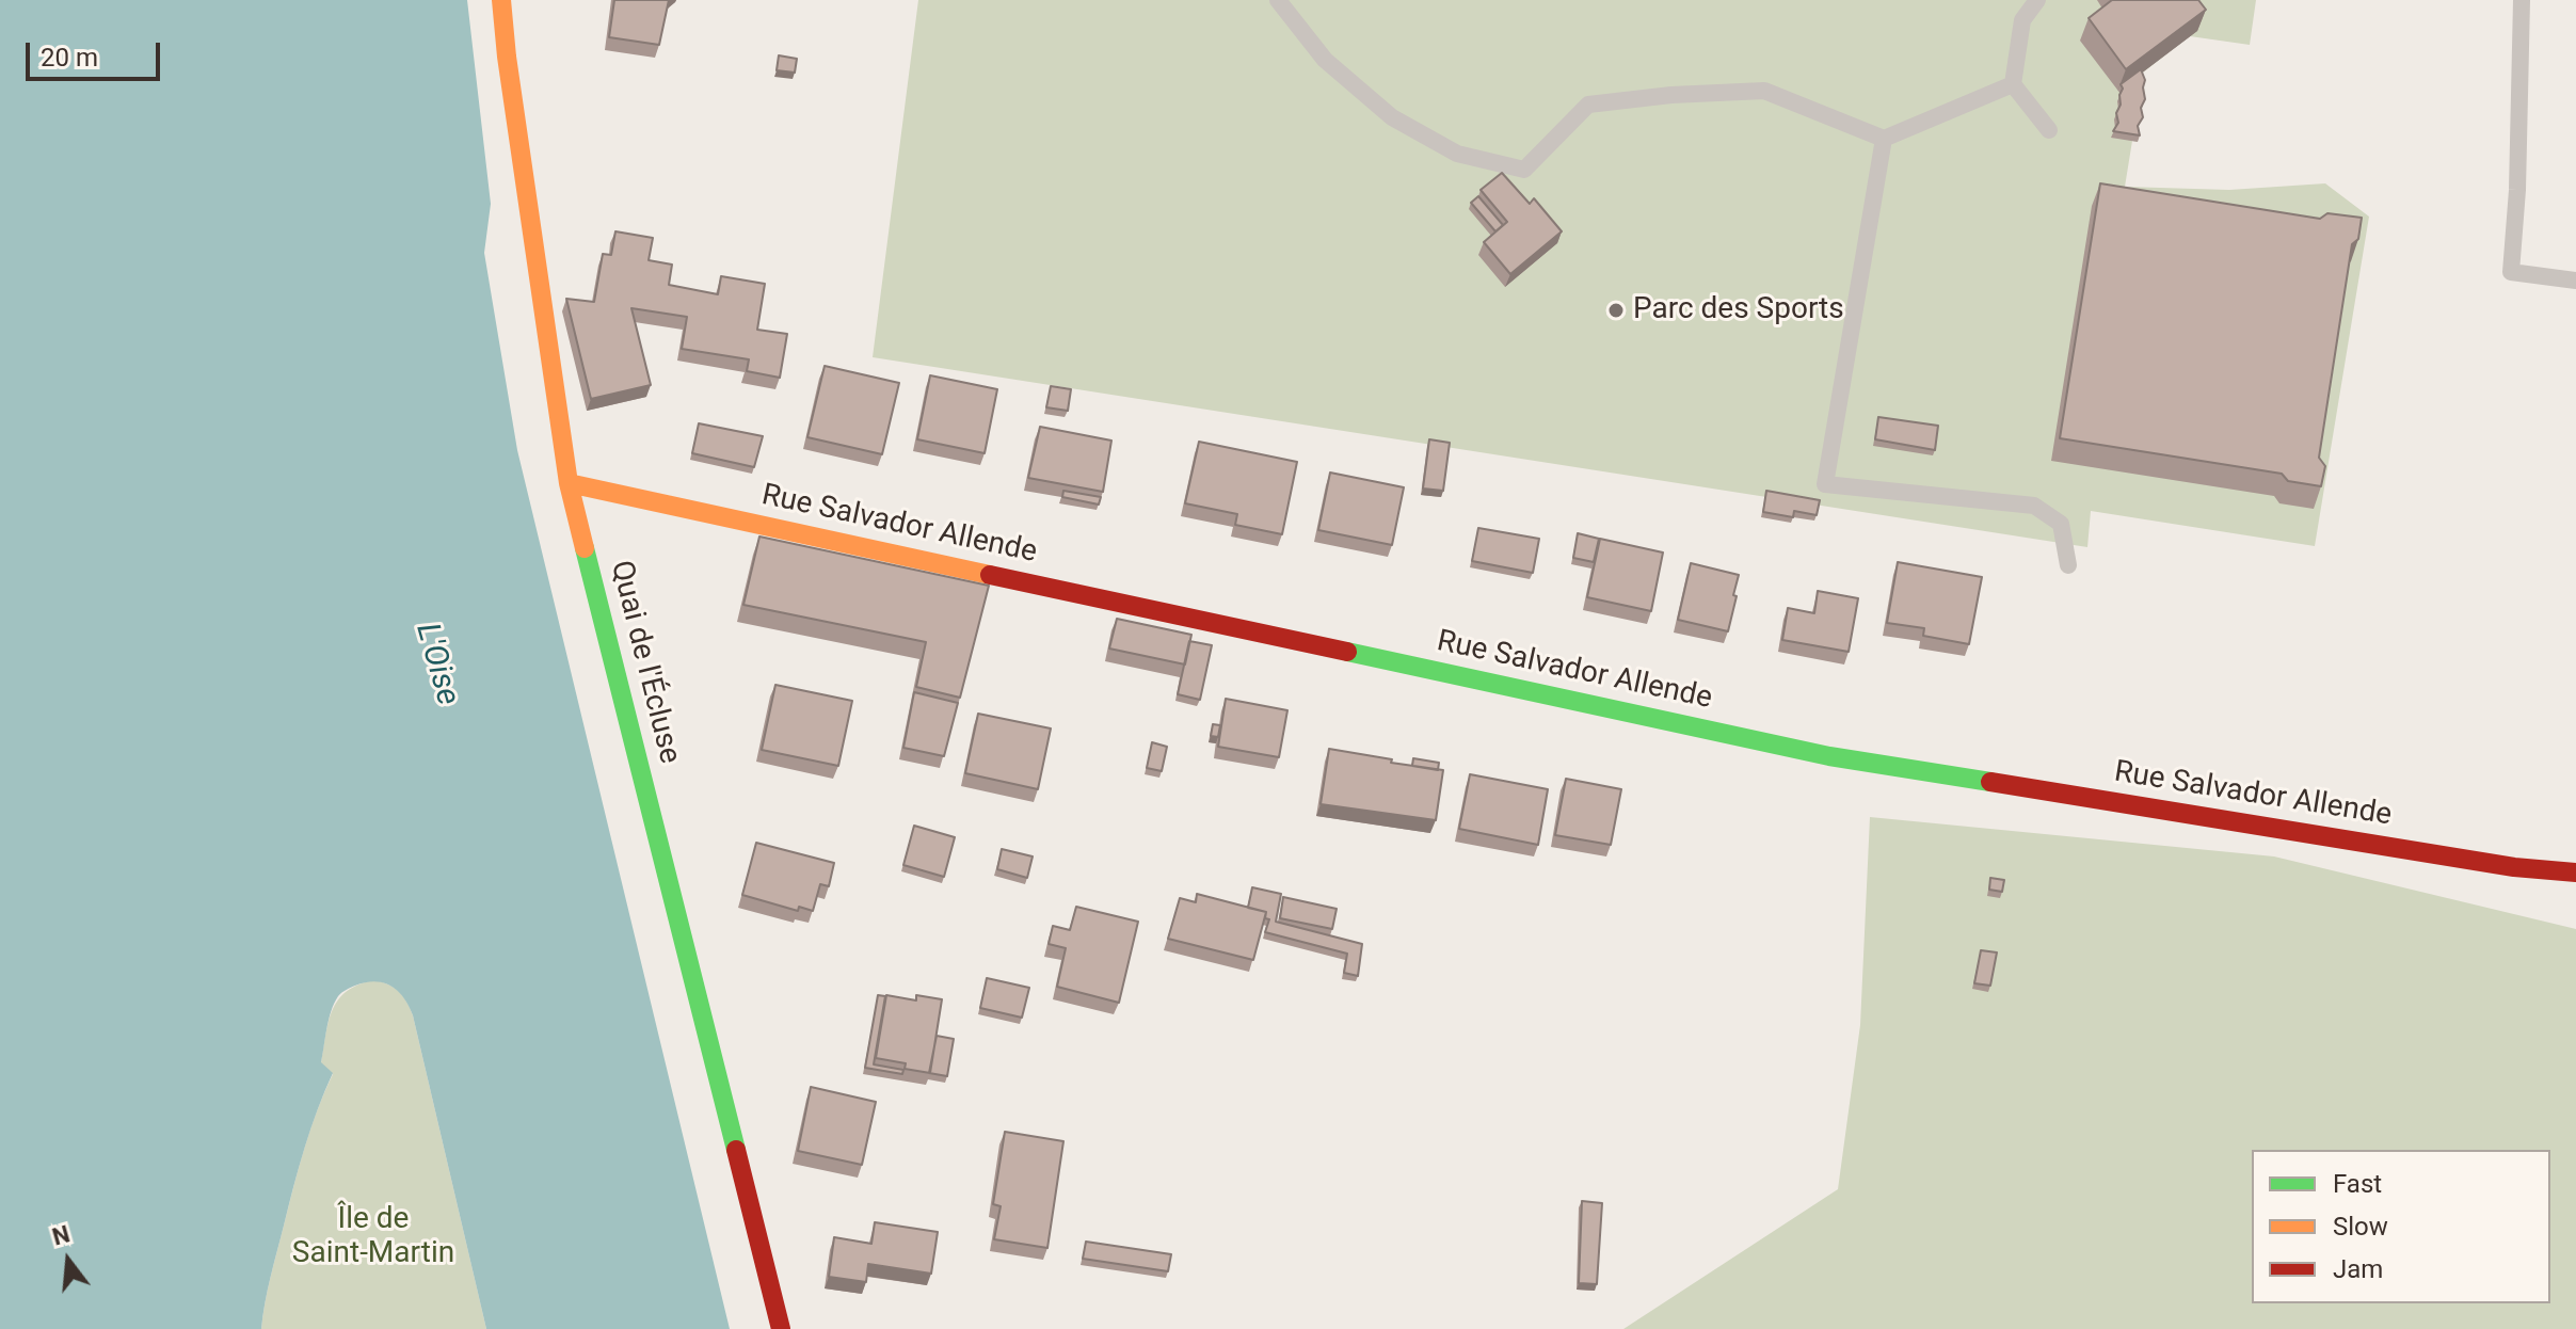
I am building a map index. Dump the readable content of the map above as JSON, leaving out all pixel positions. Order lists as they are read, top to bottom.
{
  "streets": {
    "street": ["Rue Salvador Allende", "Quai de l'Écluse"]
  },
  "crossings": [
    ["Rue Salvador Allende", "Quai de l'Écluse"]
  ],
  "water": ["L'Oise"],
  "parks": ["Île de Saint-Martin"],
  "places": ["Parc des Sports"],
  "legend": ["Fast", "Slow", "Jam"],
  "scale_bar": "20 m",
  "north": "top"
}
